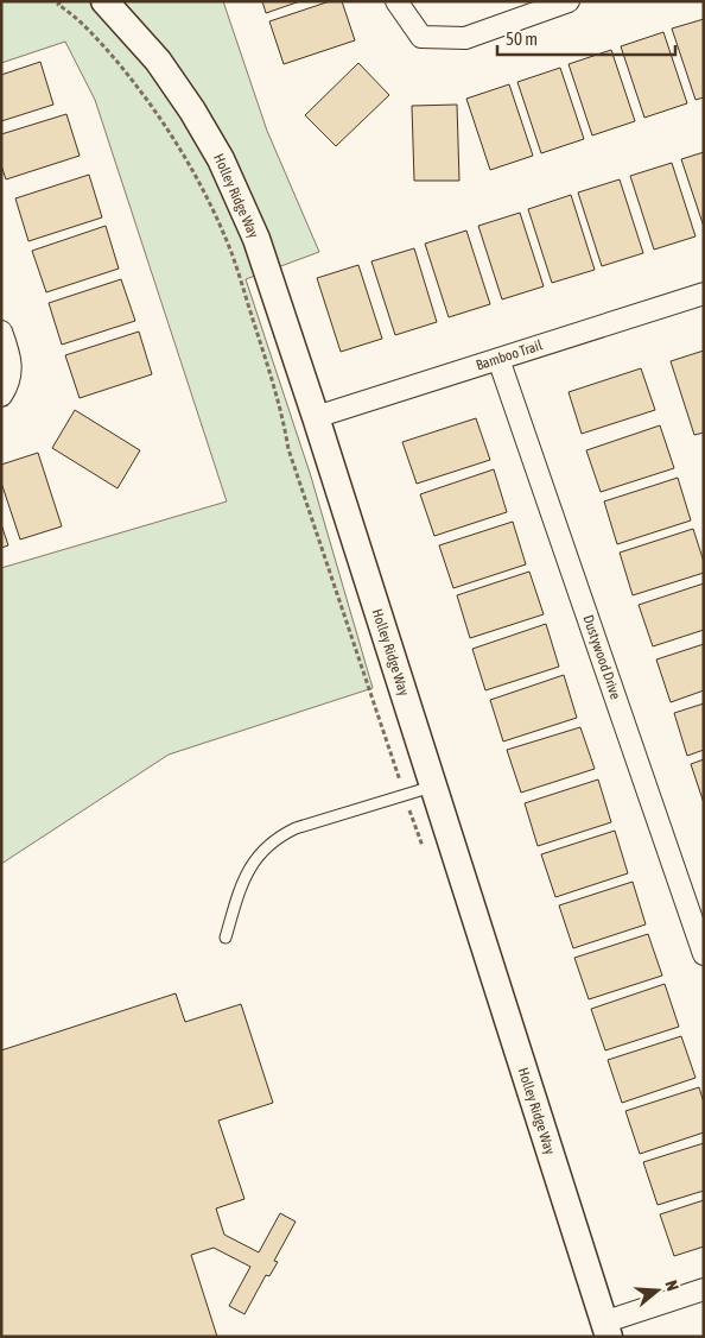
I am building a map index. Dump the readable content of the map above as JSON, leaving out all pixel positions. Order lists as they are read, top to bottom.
{
  "streets": {
    "street": ["Holley Ridge Way", "Bamboo Trail", "Dustywood Drive"]
  },
  "crossings": [
    ["Holley Ridge Way", "Bamboo Trail"],
    ["Bamboo Trail", "Dustywood Drive"]
  ],
  "scale_bar": "50 m",
  "north": "right"
}
